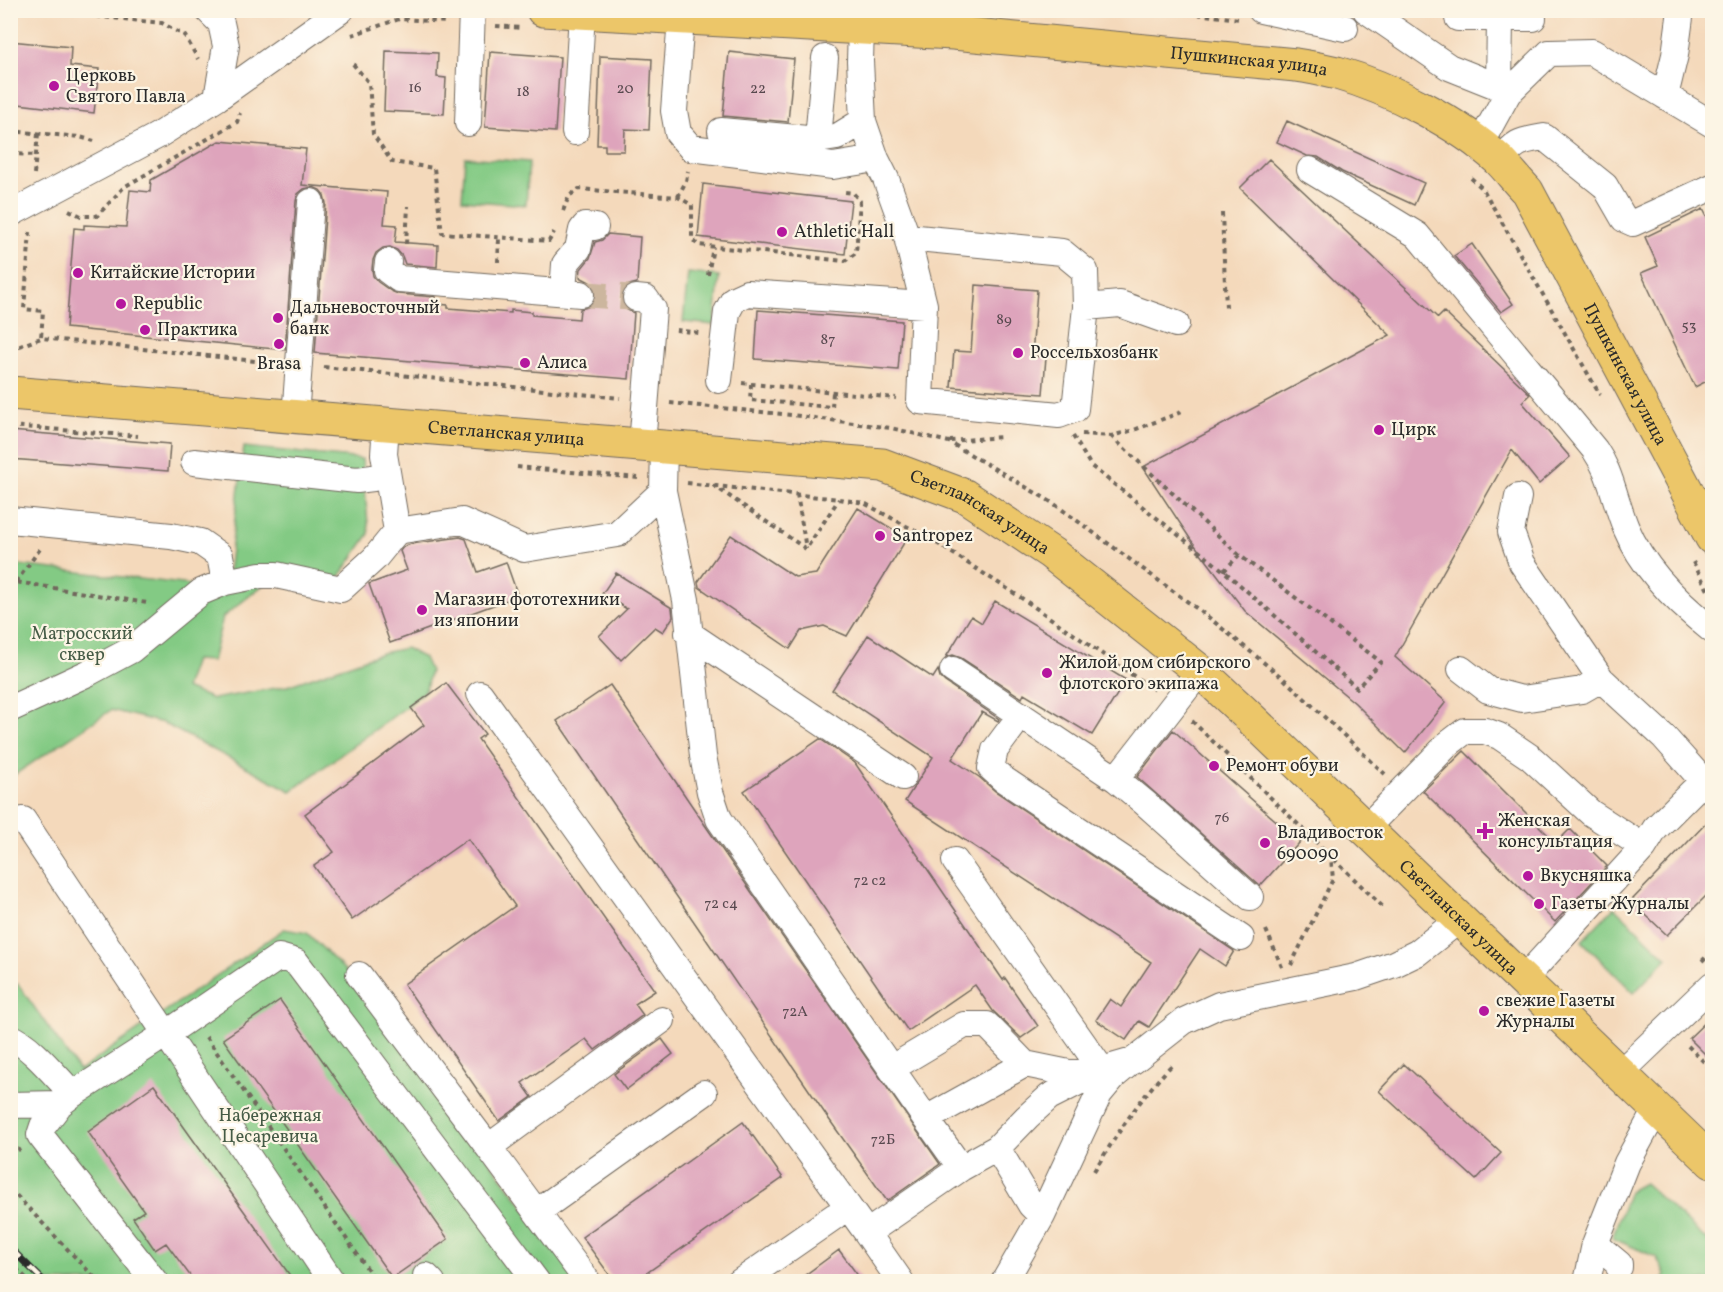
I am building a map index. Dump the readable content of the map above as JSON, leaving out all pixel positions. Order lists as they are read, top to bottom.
{
  "streets": {
    "main road": ["Пушкинская улица", "Светланская улица"]
  },
  "parks": ["Матросский сквер", "Набережная Цесаревича"],
  "places": {
    "other": [
      "Церковь Святого Павла",
      "Athletic Hall",
      "Китайские Истории",
      "Republic",
      "Дальневосточный банк",
      "Практика",
      "Brasa",
      "Россельхозбанк",
      "Алиса",
      "Цирк",
      "Santropez",
      "Магазин фототехники из японии",
      "Жилой дом сибирского флотского экипажа",
      "Ремонт обуви",
      "Владивосток 690090",
      "Вкусняшка",
      "Газеты Журналы",
      "свежие Газеты Журналы"
    ],
    "health": ["Женская консультация"]
  },
  "house_numbers": [
    "16",
    "20",
    "22",
    "18",
    "89",
    "53",
    "87",
    "76",
    "72 с2",
    "72 с4",
    "72А",
    "72Б"
  ]
}
